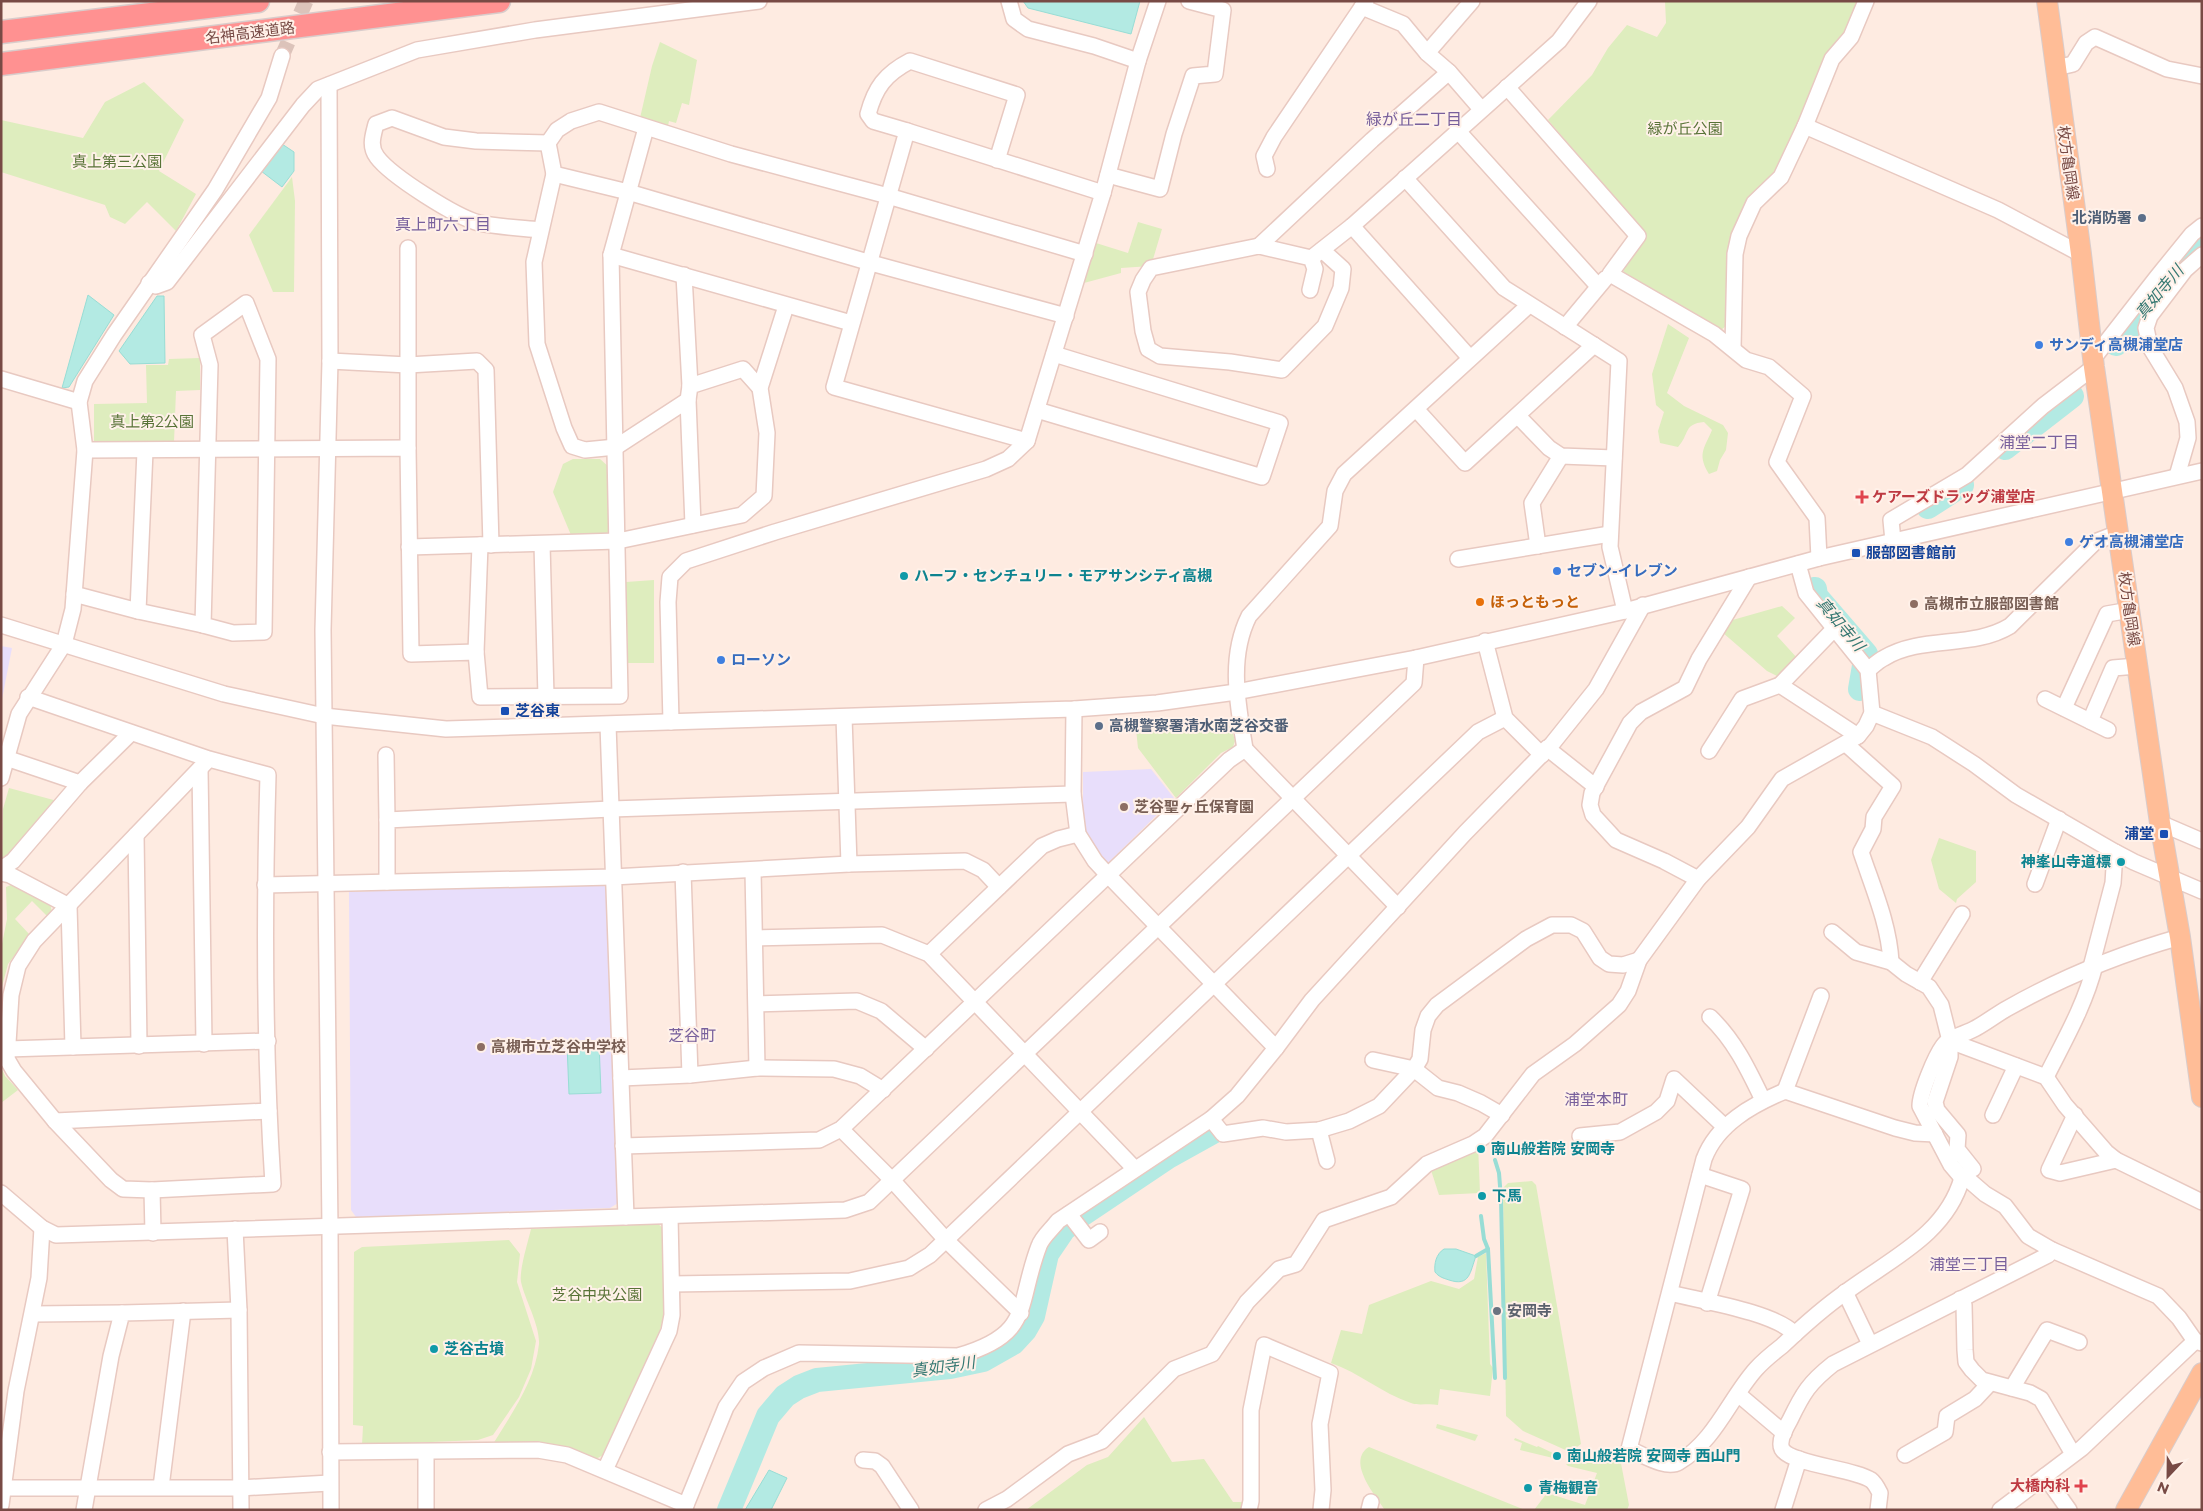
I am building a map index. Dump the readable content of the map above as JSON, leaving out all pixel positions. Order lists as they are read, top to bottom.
{
  "streets": {
    "highway": ["名神高速道路"],
    "main road": ["枚方亀岡線"]
  },
  "districts": [
    "緑が丘二丁目",
    "真上町六丁目",
    "浦堂二丁目",
    "芝谷町",
    "浦堂本町",
    "浦堂三丁目"
  ],
  "water": ["真如寺川"],
  "parks": [
    "緑が丘公園",
    "真上第三公園",
    "真上第2公園",
    "芝谷中央公園"
  ],
  "places": {
    "other": [
      "北消防署",
      "サンディ高槻浦堂店",
      "ゲオ高槻浦堂店",
      "セブン-イレブン",
      "ハーフ・センチュリー・モアサンシティ高槻",
      "ほっともっと",
      "高槻市立服部図書館",
      "ローソン",
      "高槻警察署清水南芝谷交番",
      "芝谷聖ヶ丘保育園",
      "神峯山寺道標",
      "高槻市立芝谷中学校",
      "南山般若院 安岡寺",
      "下馬",
      "安岡寺",
      "芝谷古墳",
      "南山般若院 安岡寺 西山門",
      "青梅観音"
    ],
    "health": ["ケアーズドラッグ浦堂店", "大橋内科"],
    "transit": ["服部図書館前", "芝谷東", "浦堂"]
  },
  "north": "bottom"
}
